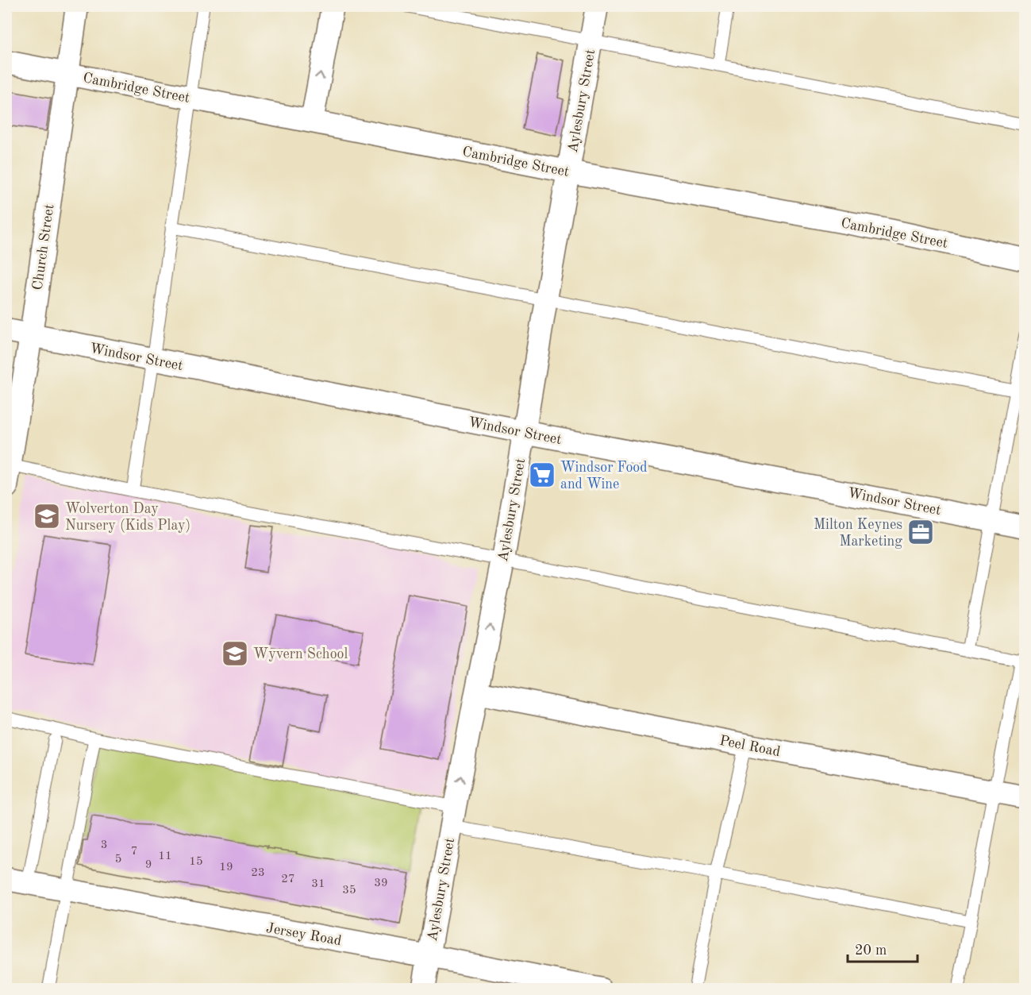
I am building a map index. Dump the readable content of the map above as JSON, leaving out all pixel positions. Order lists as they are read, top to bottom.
{
  "streets": {
    "street": [
      "Cambridge Street",
      "Aylesbury Street",
      "Church Street",
      "Windsor Street",
      "Peel Road",
      "Jersey Road"
    ]
  },
  "crossings": [
    ["Cambridge Street", "Aylesbury Street"],
    ["Cambridge Street", "Church Street"],
    ["Aylesbury Street", "Windsor Street"],
    ["Aylesbury Street", "Peel Road"],
    ["Aylesbury Street", "Jersey Road"],
    ["Church Street", "Windsor Street"]
  ],
  "places": {
    "supermarket": ["Windsor Food and Wine"],
    "school or university": ["Wolverton Day Nursery (Kids Play)", "Wyvern School"],
    "office": ["Milton Keynes Marketing"]
  },
  "house_numbers": [
    "3",
    "7",
    "11",
    "5",
    "15",
    "9",
    "19",
    "23",
    "27",
    "39",
    "31",
    "35"
  ],
  "scale_bar": "20 m"
}
